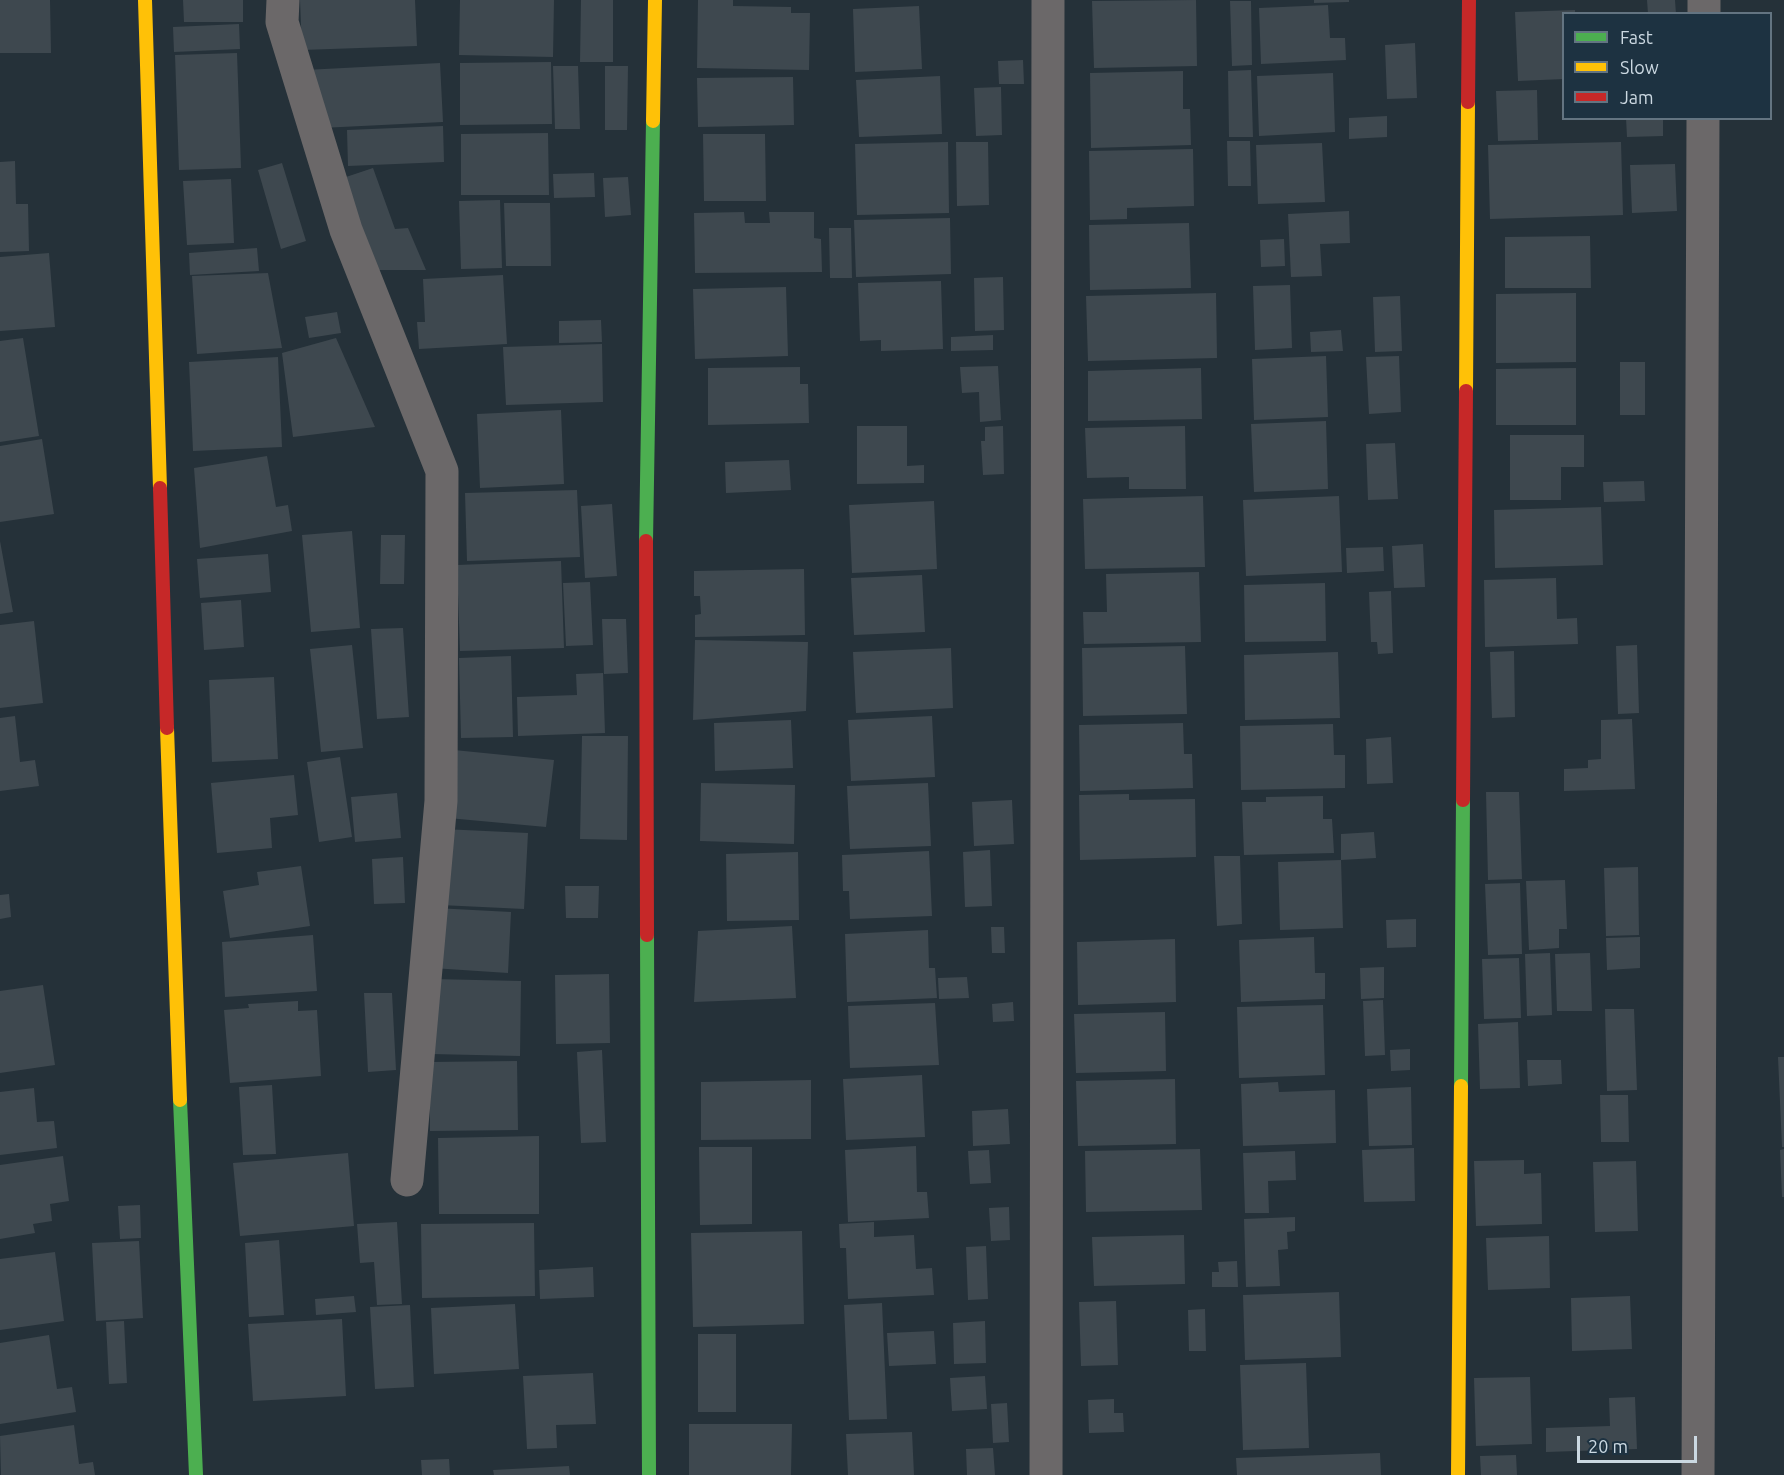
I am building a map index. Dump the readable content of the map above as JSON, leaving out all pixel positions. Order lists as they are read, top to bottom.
{
  "legend": ["Fast", "Slow", "Jam"],
  "scale_bar": "20 m"
}
